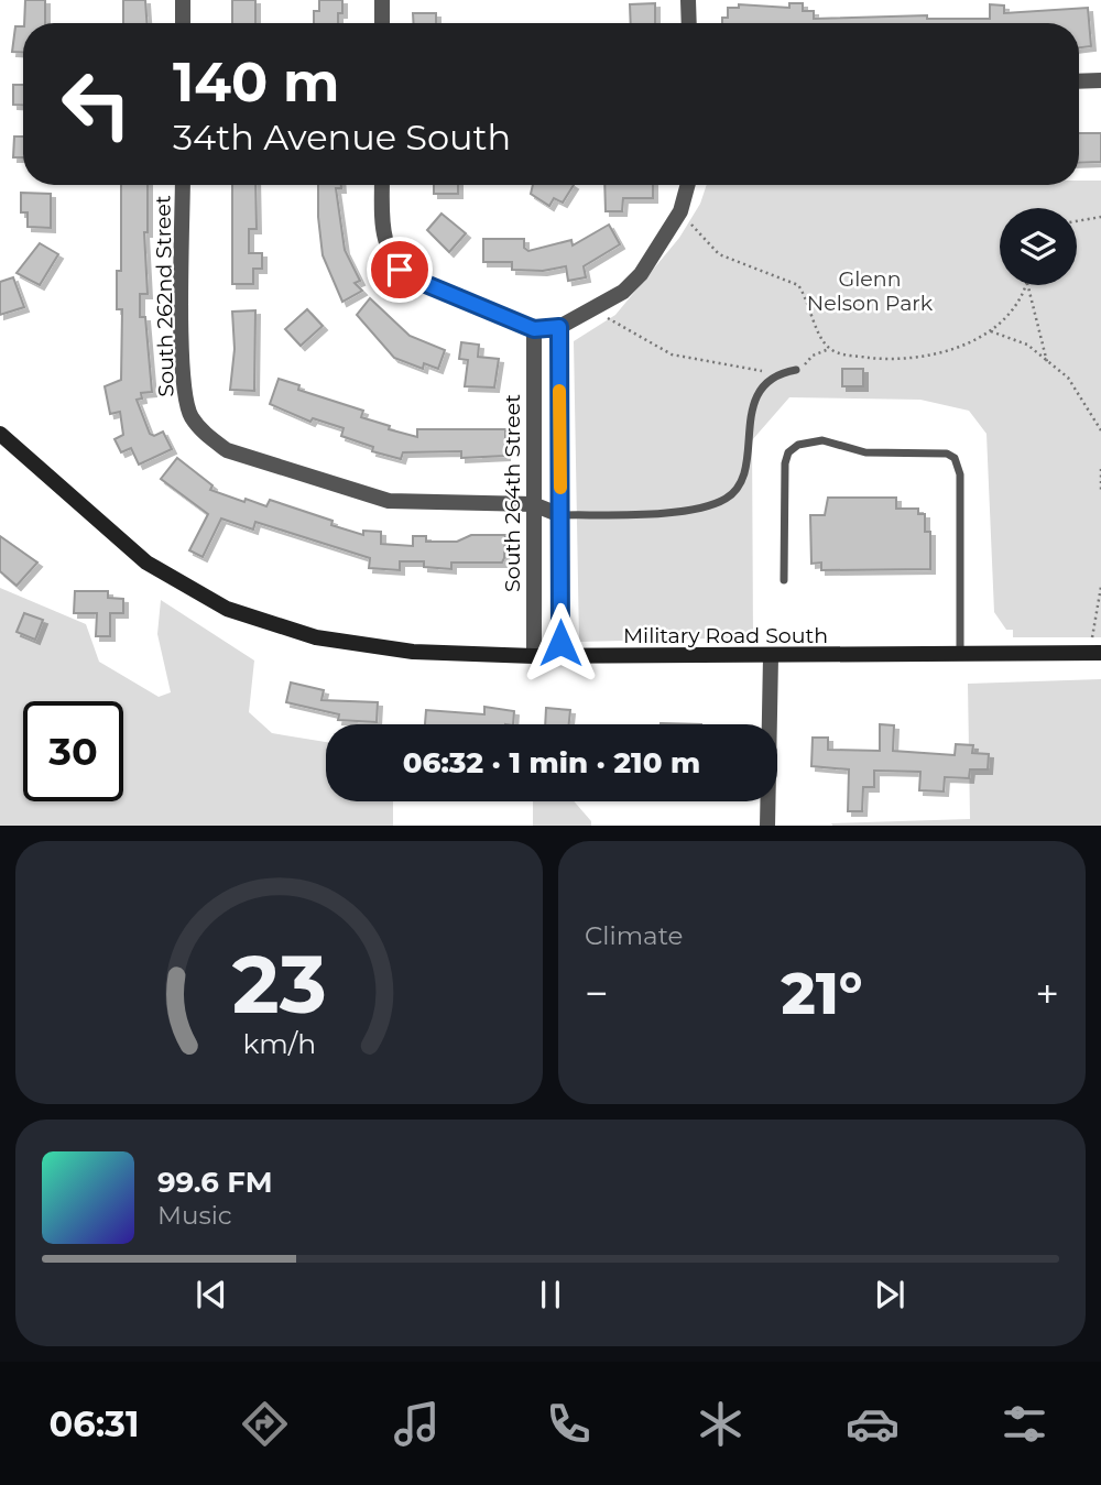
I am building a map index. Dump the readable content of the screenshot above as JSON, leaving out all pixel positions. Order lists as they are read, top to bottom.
{
  "streets": {
    "main road": ["Military Road South"],
    "street": ["South 262nd Street", "South 264th Street"]
  },
  "crossings": [
    ["South 262nd Street", "South 264th Street"],
    ["South 264th Street", "Military Road South"]
  ],
  "parks": ["Glenn Nelson Park"],
  "page": {
    "turn": ["140 m", "34th Avenue South"],
    "limit": "30",
    "trip": "06:32 · 1 min · 210 m",
    "tile": "Climate",
    "heat": ["−", "21°", "+"],
    "song": ["99.6 FM", "Music"],
    "tabs": "06:31",
    "gauge": ["23", "km/h"]
  }
}
